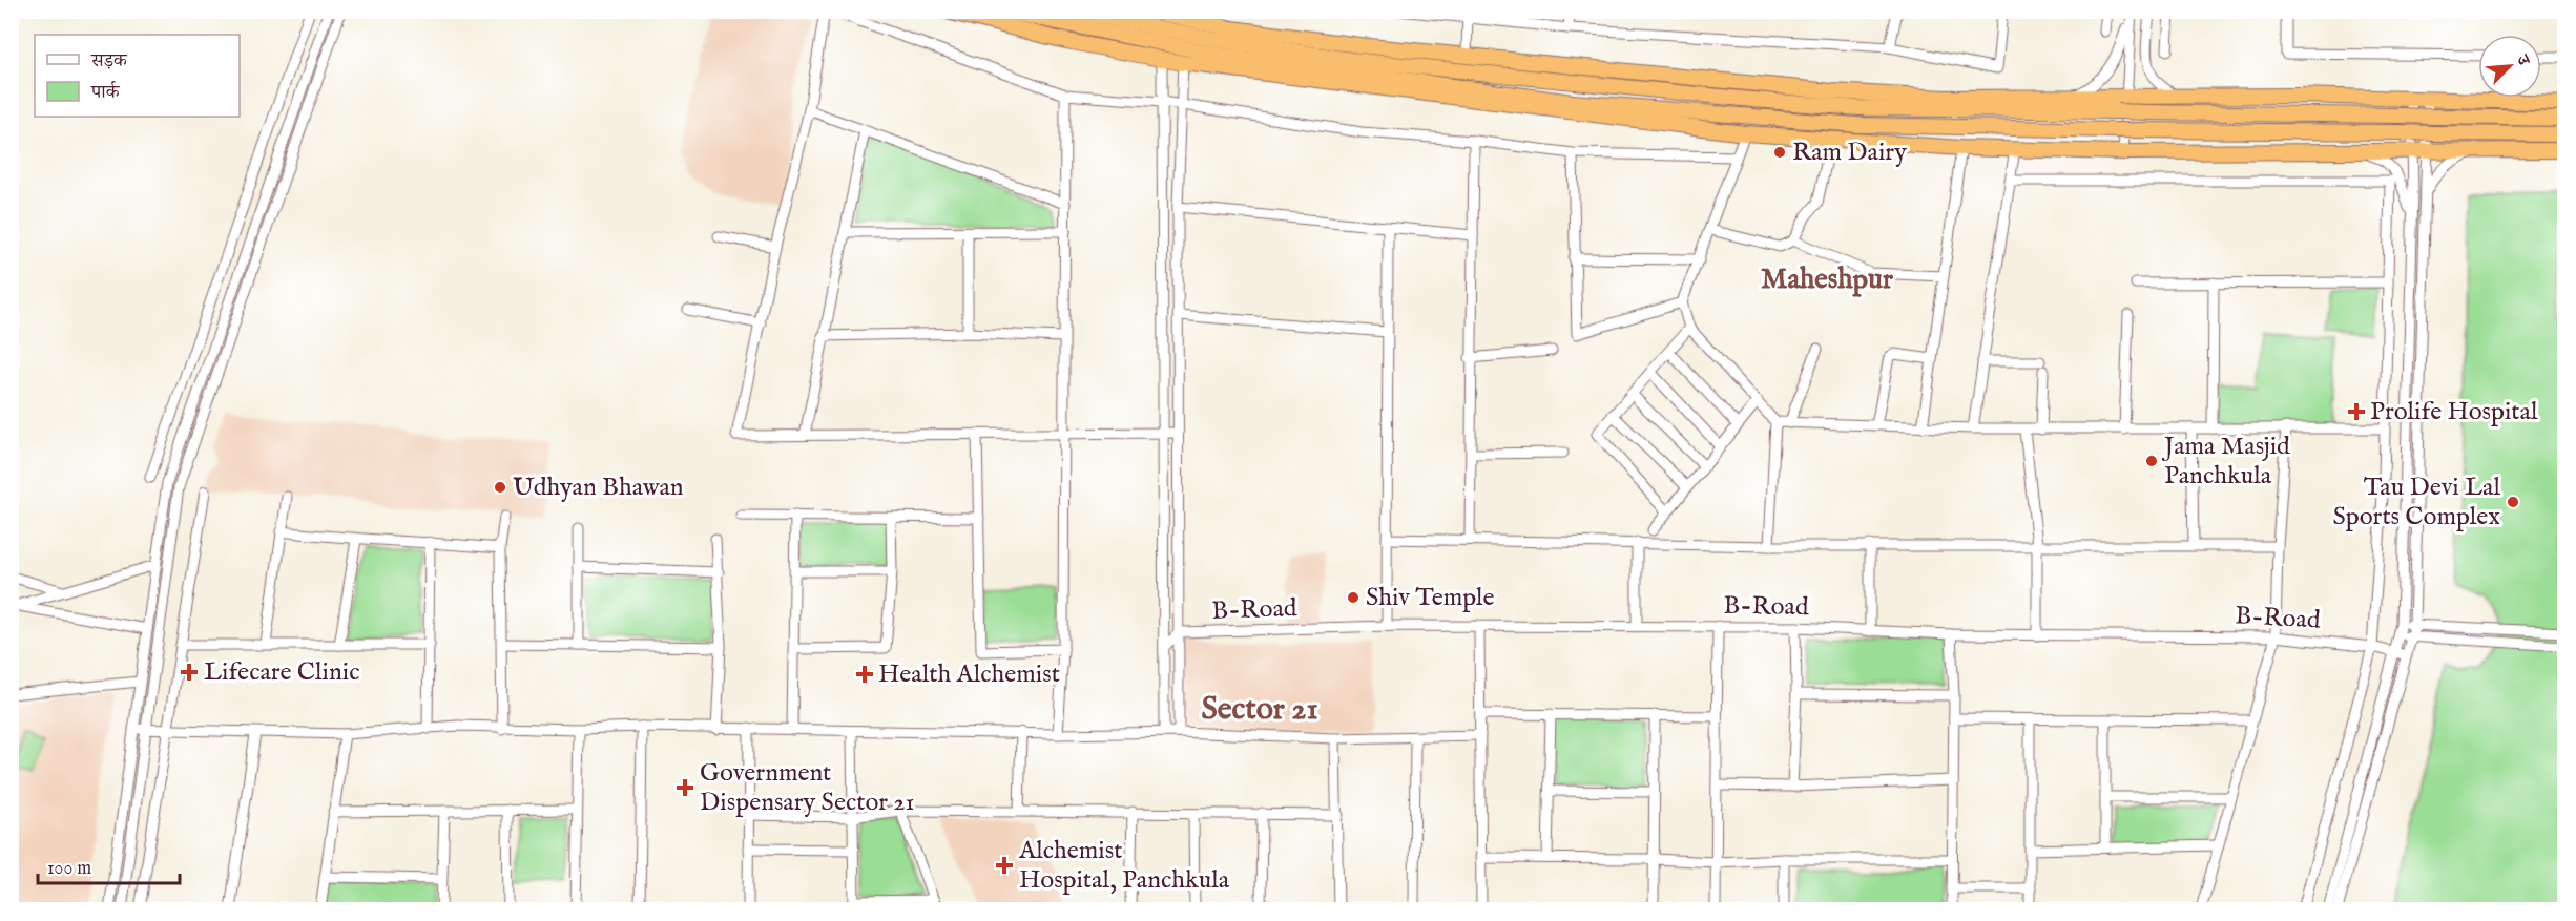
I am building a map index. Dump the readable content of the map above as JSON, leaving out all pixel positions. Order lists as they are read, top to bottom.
{
  "streets": {
    "street": ["B-Road"]
  },
  "districts": ["Maheshpur", "Sector 21"],
  "places": {
    "other": [
      "Ram Dairy",
      "Jama Masjid Panchkula",
      "Udhyan Bhawan",
      "Tau Devi Lal Sports Complex",
      "Shiv Temple"
    ],
    "health": [
      "Prolife Hospital",
      "Lifecare Clinic",
      "Health Alchemist",
      "Government Dispensary Sector 21",
      "Alchemist Hospital, Panchkula"
    ]
  },
  "legend": ["सड़क", "पार्क"],
  "scale_bar": "100 m",
  "north": "top right"
}
